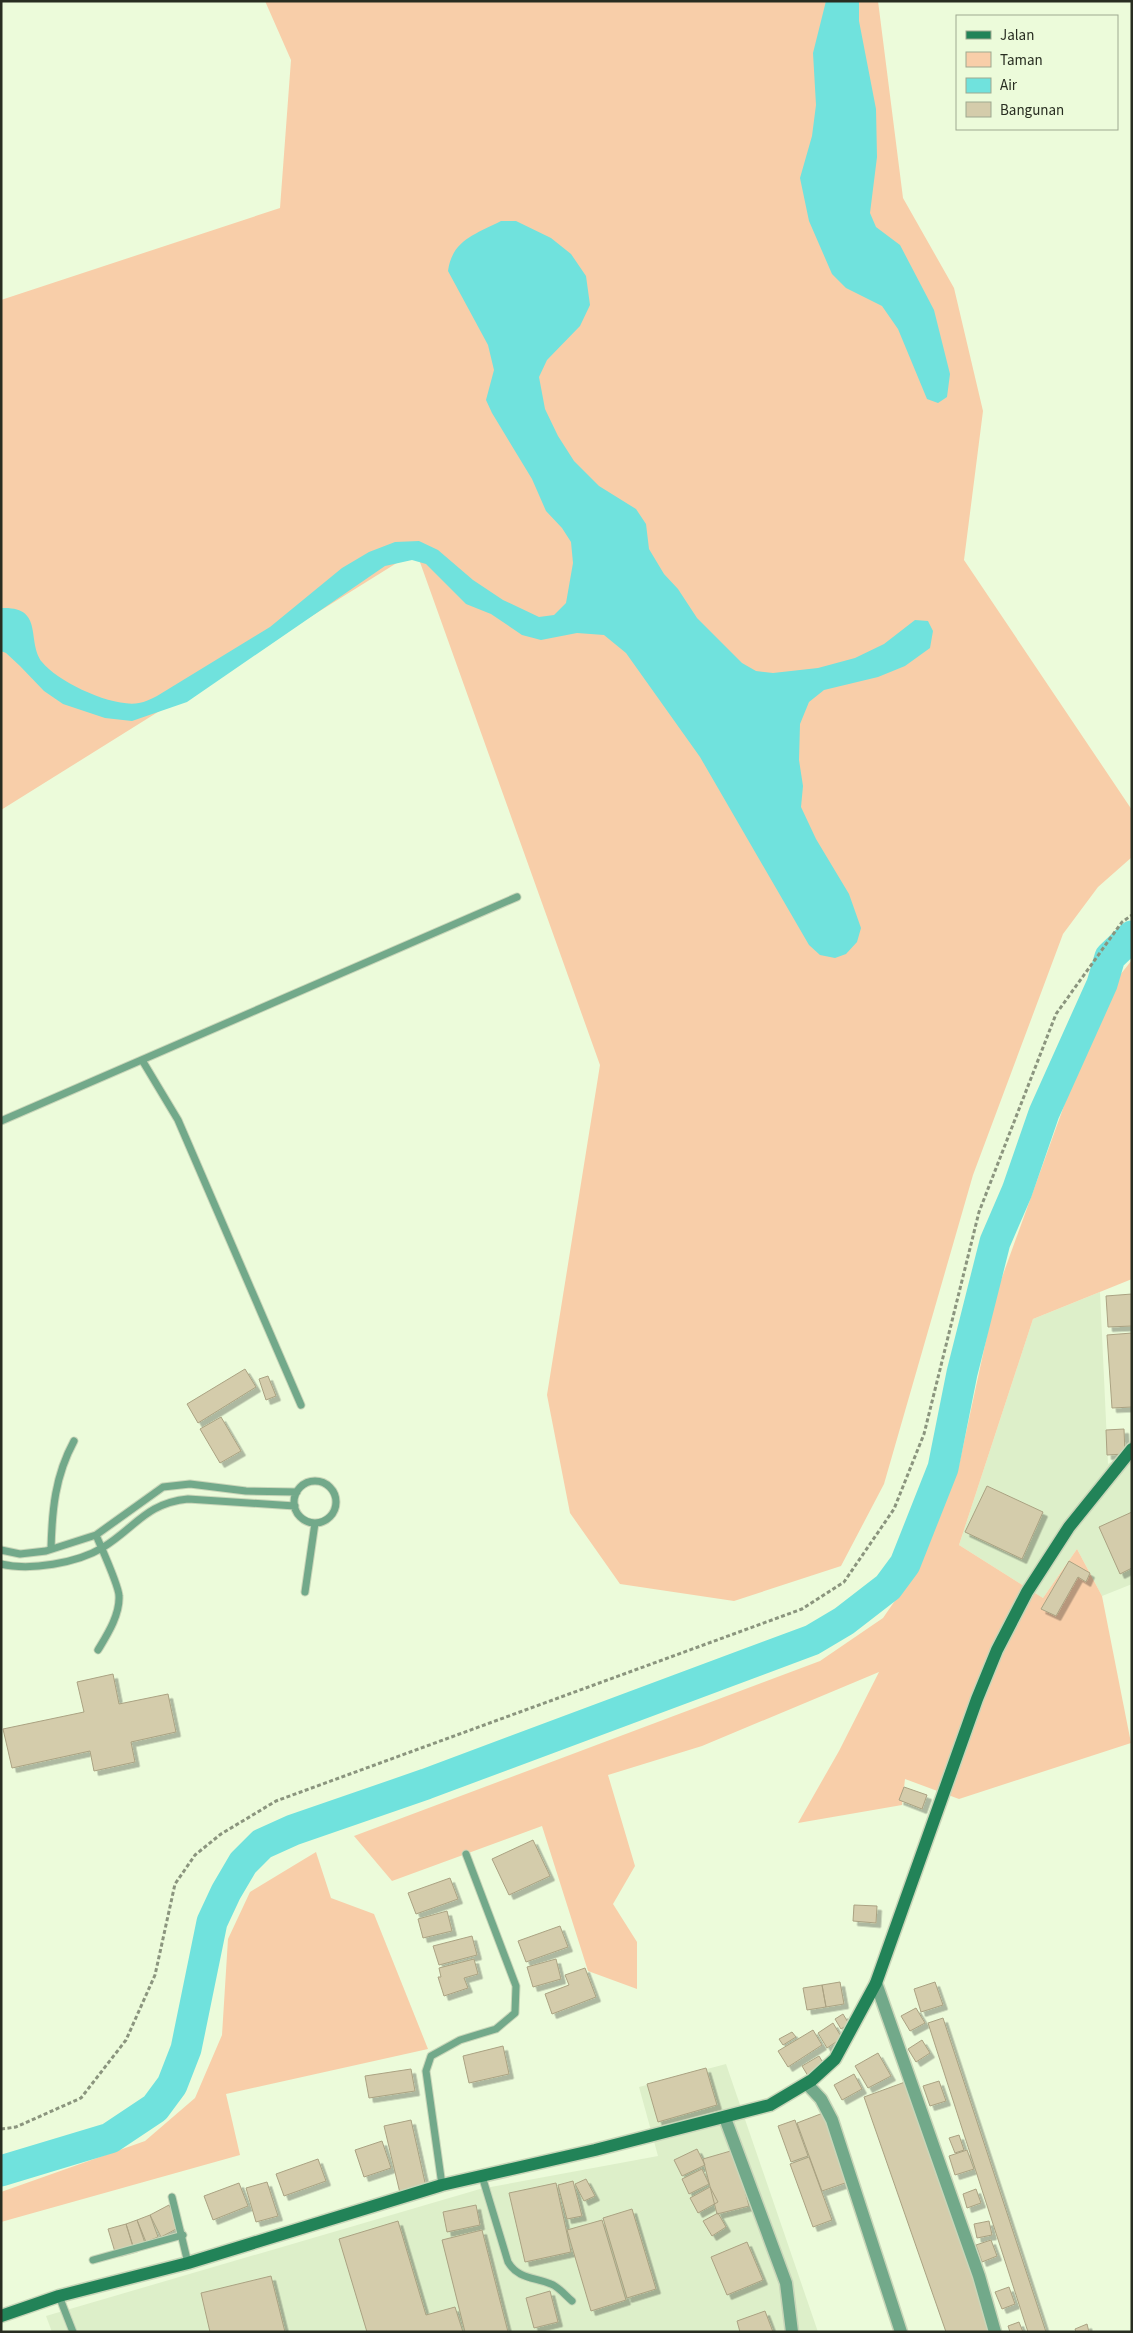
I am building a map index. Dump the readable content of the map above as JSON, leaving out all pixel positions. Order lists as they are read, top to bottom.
{
  "legend": [
    "Jalan",
    "Taman",
    "Air",
    "Bangunan"
  ]
}
